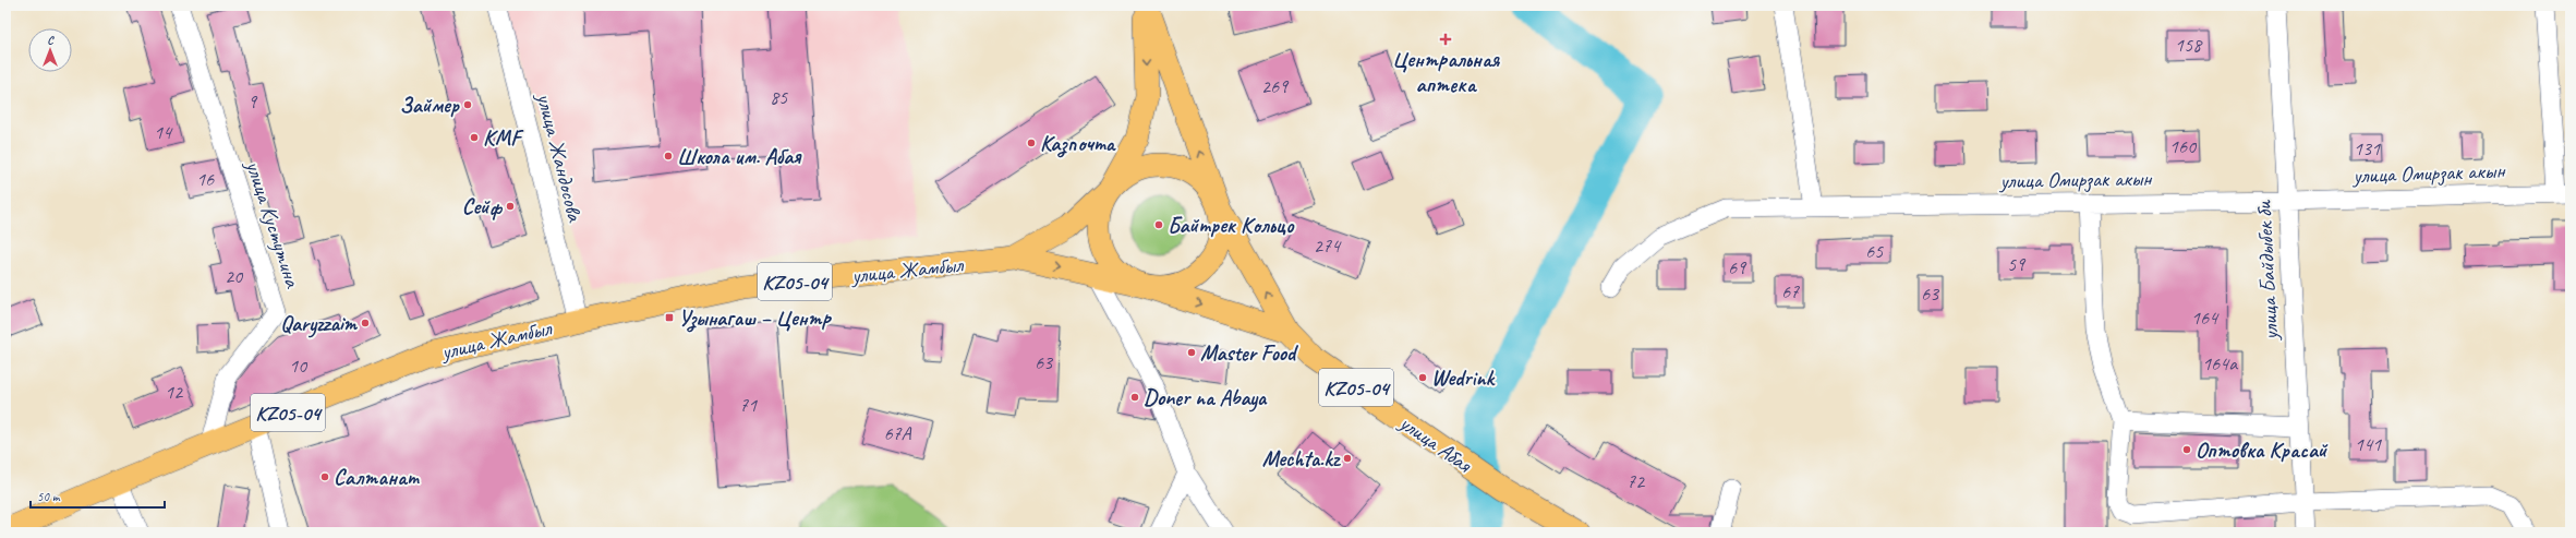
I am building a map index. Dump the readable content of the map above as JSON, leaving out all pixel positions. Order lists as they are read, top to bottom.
{
  "streets": {
    "main road": ["улица Жамбыл", "KZ05-04", "улица Абая"],
    "street": [
      "улица Жандосова",
      "улица Омирзак акын",
      "улица Кустутина",
      "улица Байдыбек би"
    ]
  },
  "crossings": [
    ["улица Жандосова", "улица Жамбыл"],
    ["улица Омирзак акын", "улица Байдыбек би"],
    ["улица Кустутина", "улица Жамбыл"],
    ["улица Жамбыл", "KZ05-04"],
    ["улица Жамбыл", "улица Абая"],
    ["KZ05-04", "улица Абая"]
  ],
  "places": {
    "health": ["Центральная аптека"],
    "other": [
      "Займер",
      "KMF",
      "Казпочта",
      "Школа им. Абая",
      "Сейф",
      "Байтрек Кольцо",
      "Qaryzzaim",
      "Master Food",
      "Wedrink",
      "Doner na Abaya",
      "Оптовка Красай",
      "Mechta.kz",
      "Салтанат"
    ],
    "transit": ["Узынагаш – Центр"]
  },
  "house_numbers": [
    "158",
    "269",
    "85",
    "9",
    "14",
    "160",
    "131",
    "16",
    "274",
    "65",
    "59",
    "69",
    "20",
    "67",
    "63",
    "164",
    "63",
    "164а",
    "10",
    "12",
    "71",
    "67А",
    "141",
    "72"
  ],
  "scale_bar": "50 m",
  "north": "top"
}
